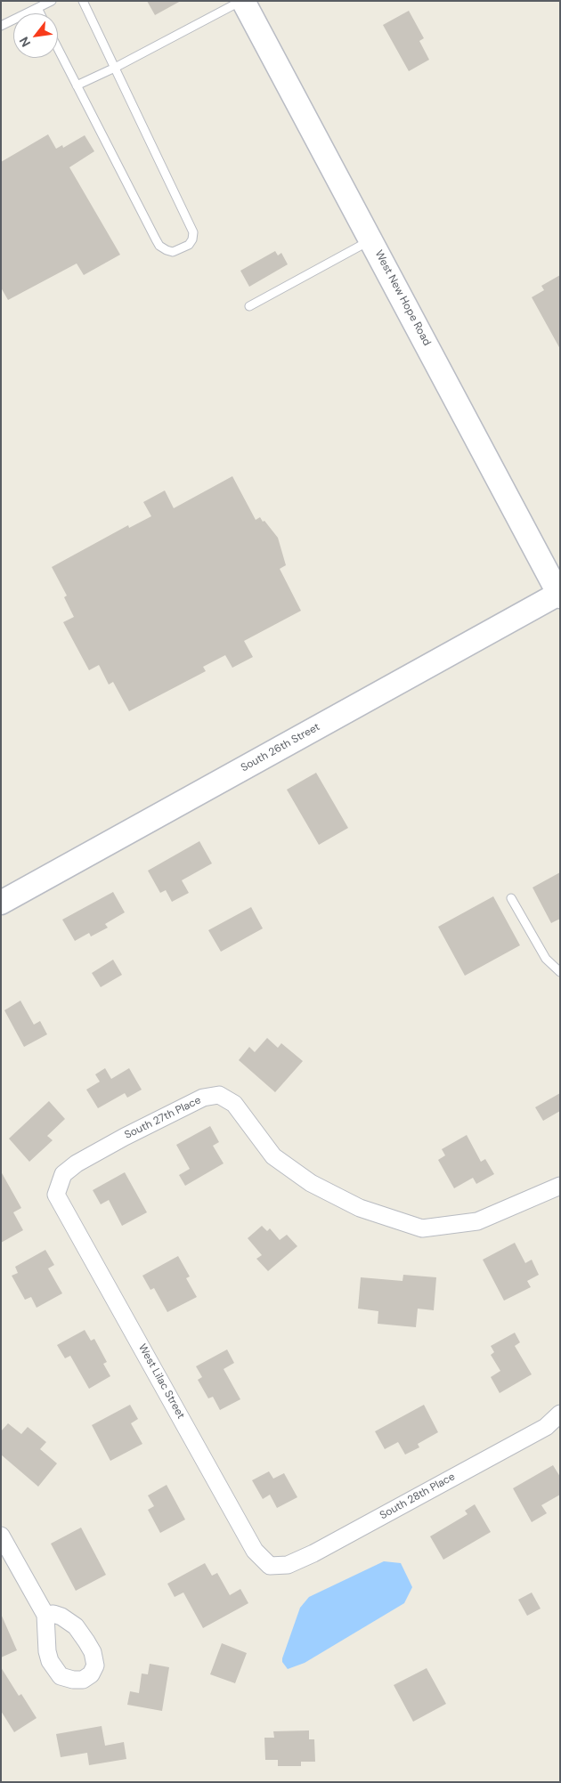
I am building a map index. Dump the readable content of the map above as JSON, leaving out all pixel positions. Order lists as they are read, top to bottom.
{
  "streets": {
    "main road": ["West New Hope Road", "South 26th Street"],
    "street": ["South 27th Place", "West Lilac Street", "South 28th Place"]
  },
  "crossings": [
    ["West New Hope Road", "South 26th Street"],
    ["South 27th Place", "West Lilac Street"],
    ["West Lilac Street", "South 28th Place"]
  ],
  "north": "bottom left"
}
